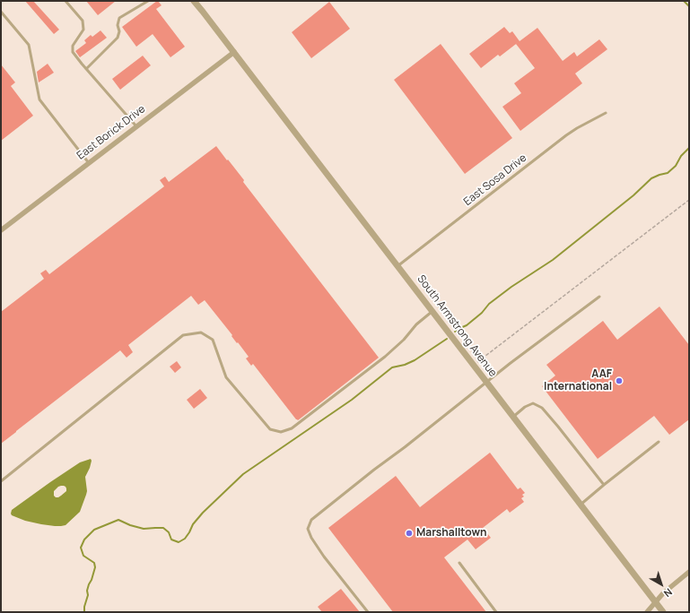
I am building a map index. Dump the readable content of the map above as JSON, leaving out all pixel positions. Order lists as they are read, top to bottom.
{
  "streets": {
    "street": ["East Borick Drive", "South Armstrong Avenue"],
    "lane": ["East Sosa Drive"]
  },
  "crossings": [
    ["East Borick Drive", "South Armstrong Avenue"],
    ["East Sosa Drive", "South Armstrong Avenue"]
  ],
  "places": ["AAF International", "Marshalltown"],
  "north": "bottom right"
}
